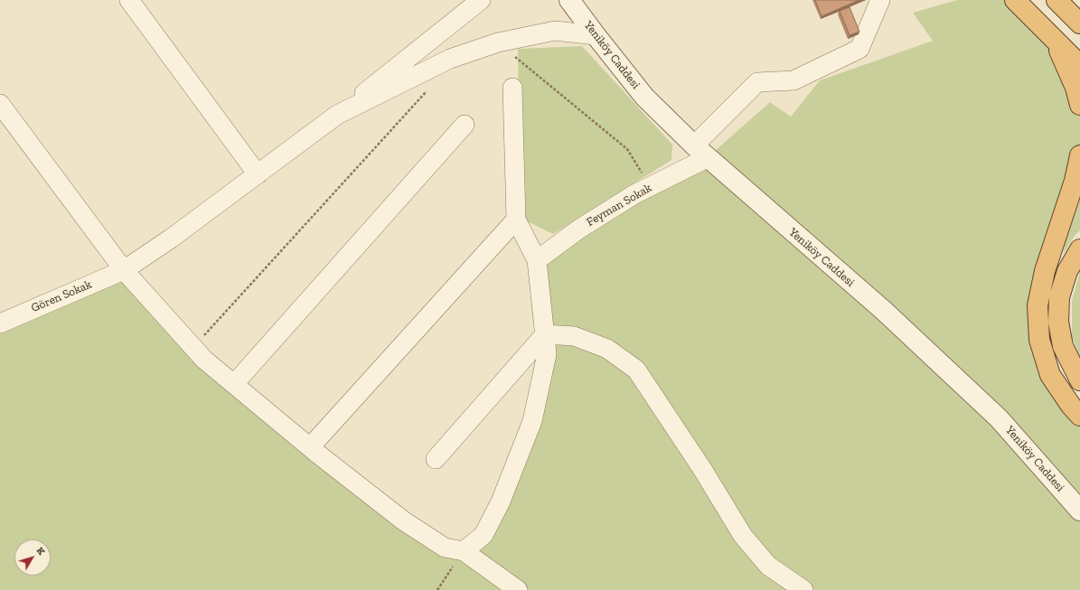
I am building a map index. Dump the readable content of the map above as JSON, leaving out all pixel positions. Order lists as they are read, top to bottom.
{
  "streets": {
    "street": ["Yeniköy Caddesi", "Feyman Sokak", "Gören Sokak"]
  },
  "crossings": [
    ["Yeniköy Caddesi", "Feyman Sokak"]
  ],
  "north": "top right"
}
